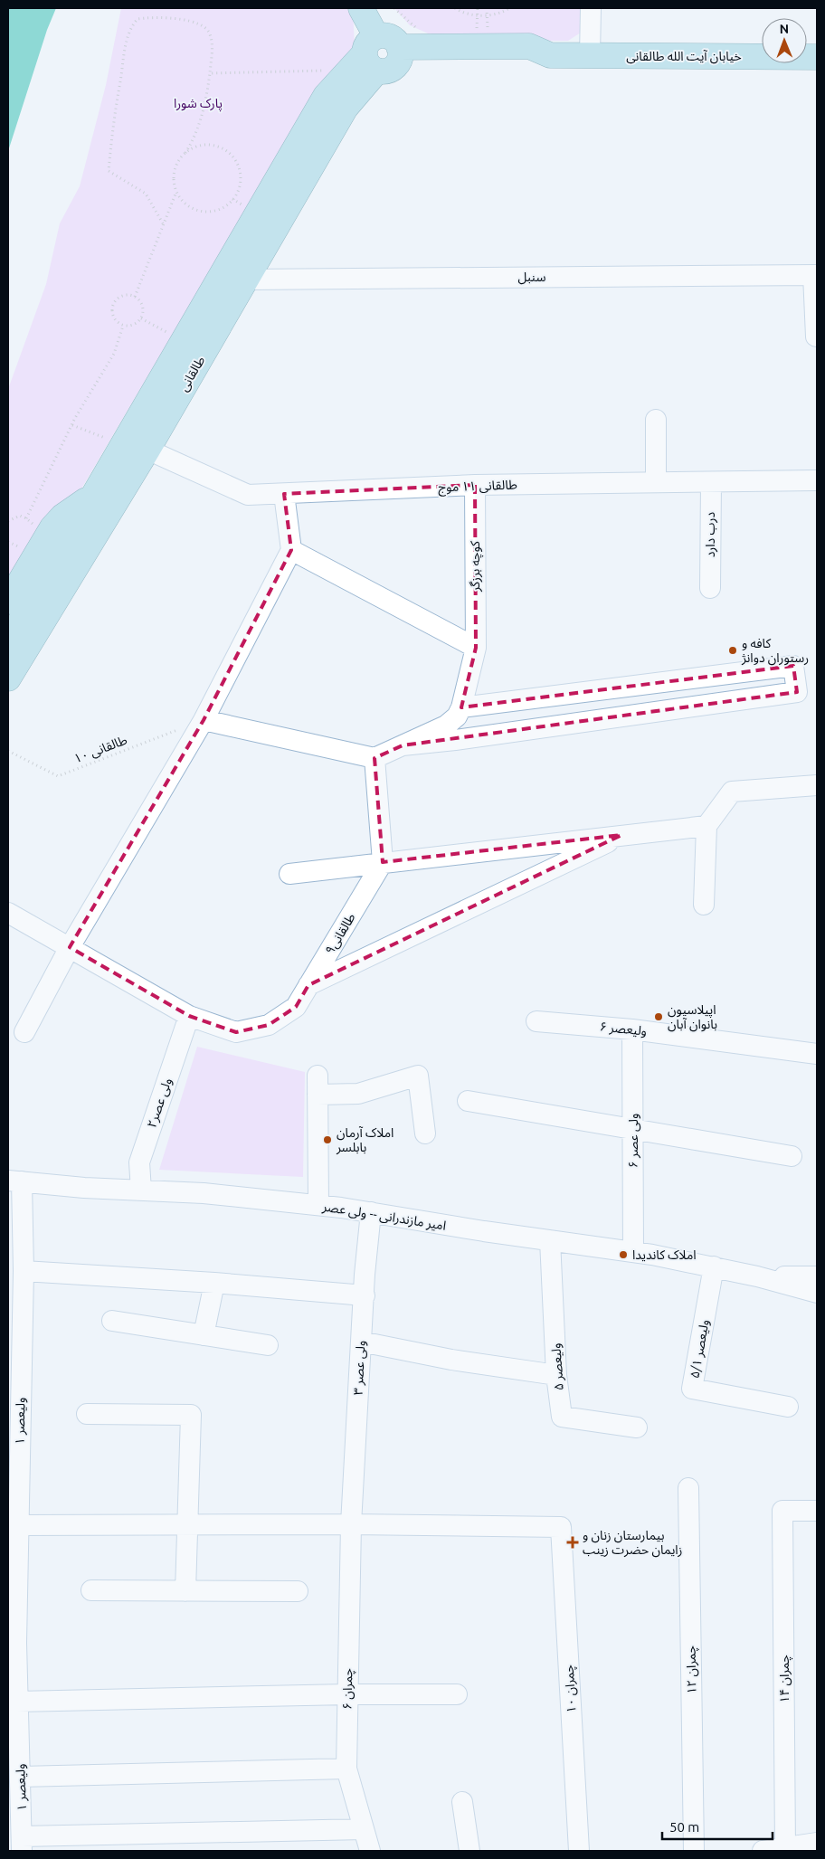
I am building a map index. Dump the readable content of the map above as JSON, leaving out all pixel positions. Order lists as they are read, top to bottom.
{
  "streets": {
    "main road": ["خیابان آیت الله طالقانی", "طالقانی"],
    "street": [
      "سنبل",
      "طالقانی ۱۱ موج",
      "درب دارد",
      "کوچه برزگر",
      "طالقانی۹",
      "ولیعصر ۶",
      "ولی عصر۲",
      "ولی عصر ۶",
      "امیر مازندرانی -- ولی عصر",
      "ولیعصر ۵/۱",
      "ولیعصر ۵",
      "ولی عصر ۳",
      "ولیعصر ۱",
      "چمران ۱۲",
      "چمران ۱۴",
      "چمران ۶",
      "چمران ۱۰"
    ],
    "path": ["طالقانی ۱۰"]
  },
  "crossings": [
    ["خیابان آیت الله طالقانی", "طالقانی"],
    ["سنبل", "طالقانی"],
    ["طالقانی", "طالقانی ۱۱ موج"],
    ["طالقانی ۱۱ موج", "درب دارد"],
    ["طالقانی ۱۱ موج", "کوچه برزگر"],
    ["طالقانی۹", "ولی عصر۲"],
    ["ولیعصر ۶", "ولی عصر ۶"],
    ["ولی عصر۲", "امیر مازندرانی -- ولی عصر"],
    ["ولی عصر ۶", "امیر مازندرانی -- ولی عصر"],
    ["امیر مازندرانی -- ولی عصر", "ولیعصر ۵/۱"],
    ["امیر مازندرانی -- ولی عصر", "ولیعصر ۵"],
    ["امیر مازندرانی -- ولی عصر", "ولی عصر ۳"],
    ["امیر مازندرانی -- ولی عصر", "ولیعصر ۱"],
    ["ولی عصر ۳", "چمران ۶"],
    ["ولی عصر ۳", "چمران ۱۰"],
    ["چمران ۶", "چمران ۱۰"]
  ],
  "parks": ["پارک شورا"],
  "places": {
    "other": [
      "کافه و رستوران دوانژ",
      "اپیلاسیون بانوان آبان",
      "املاک آرمان بابلسر",
      "املاک کاندیدا"
    ],
    "health": ["بیمارستان زنان و زایمان حضرت زینب"]
  },
  "scale_bar": "50 m",
  "north": "top"
}
